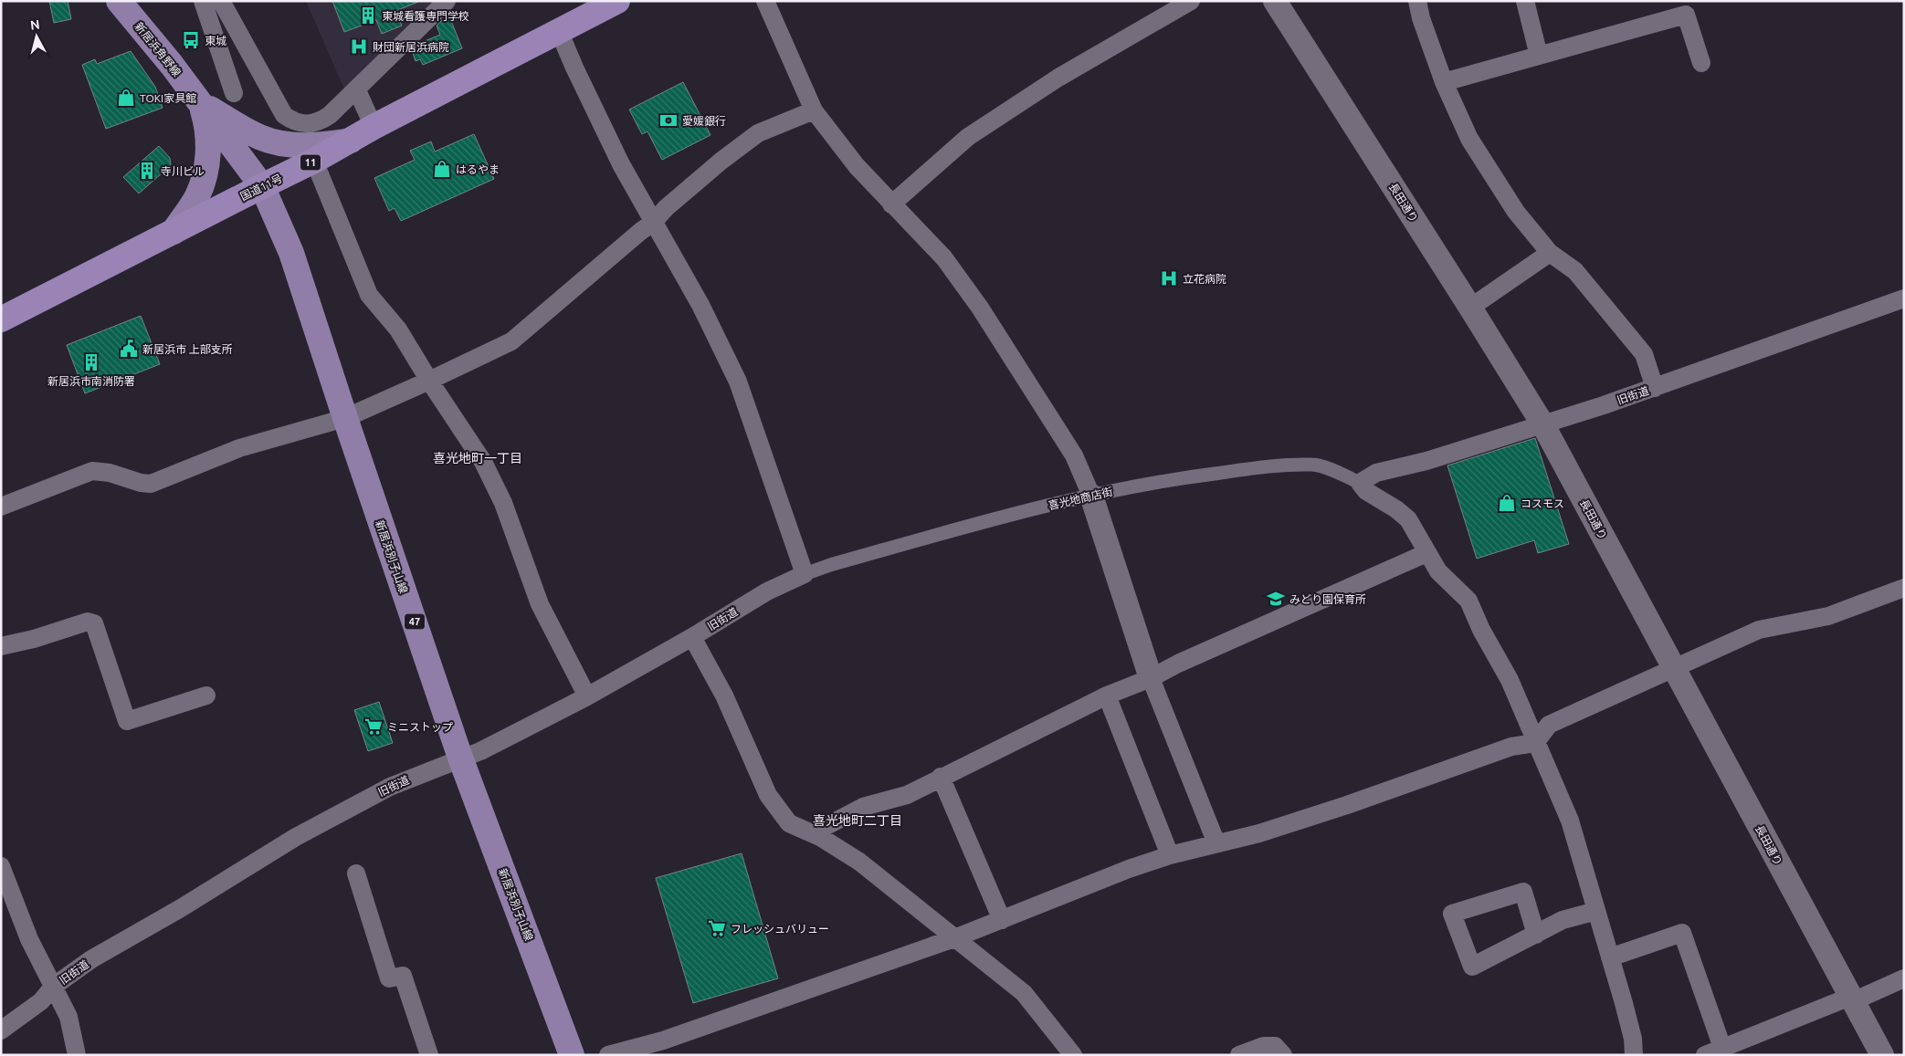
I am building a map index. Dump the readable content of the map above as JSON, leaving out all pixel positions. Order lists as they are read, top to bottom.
{
  "streets": {
    "highway": ["11", "国道11号"],
    "main road": ["新居浜角野線", "新居浜別子山線", "47"],
    "street": ["長田通り", "旧街道", "喜光地商店街"]
  },
  "crossings": [
    ["新居浜角野線", "国道11号"],
    ["新居浜角野線", "新居浜別子山線"],
    ["国道11号", "新居浜別子山線"],
    ["長田通り", "旧街道"],
    ["旧街道", "喜光地商店街"],
    ["旧街道", "新居浜別子山線"]
  ],
  "districts": ["喜光地町一丁目", "喜光地町二丁目"],
  "places": {
    "building": ["東城看護専門学校", "寺川ビル", "新居浜市南消防署"],
    "bus stop": ["東城"],
    "hospital": ["財団新居浜病院", "立花病院"],
    "shop": ["TOKI家具館", "はるやま", "コスモス"],
    "bank": ["愛媛銀行"],
    "public building": ["新居浜市 上部支所"],
    "school or university": ["みどり園保育所"],
    "supermarket": ["ミニストップ", "フレッシュバリュー"]
  },
  "north": "top"
}
